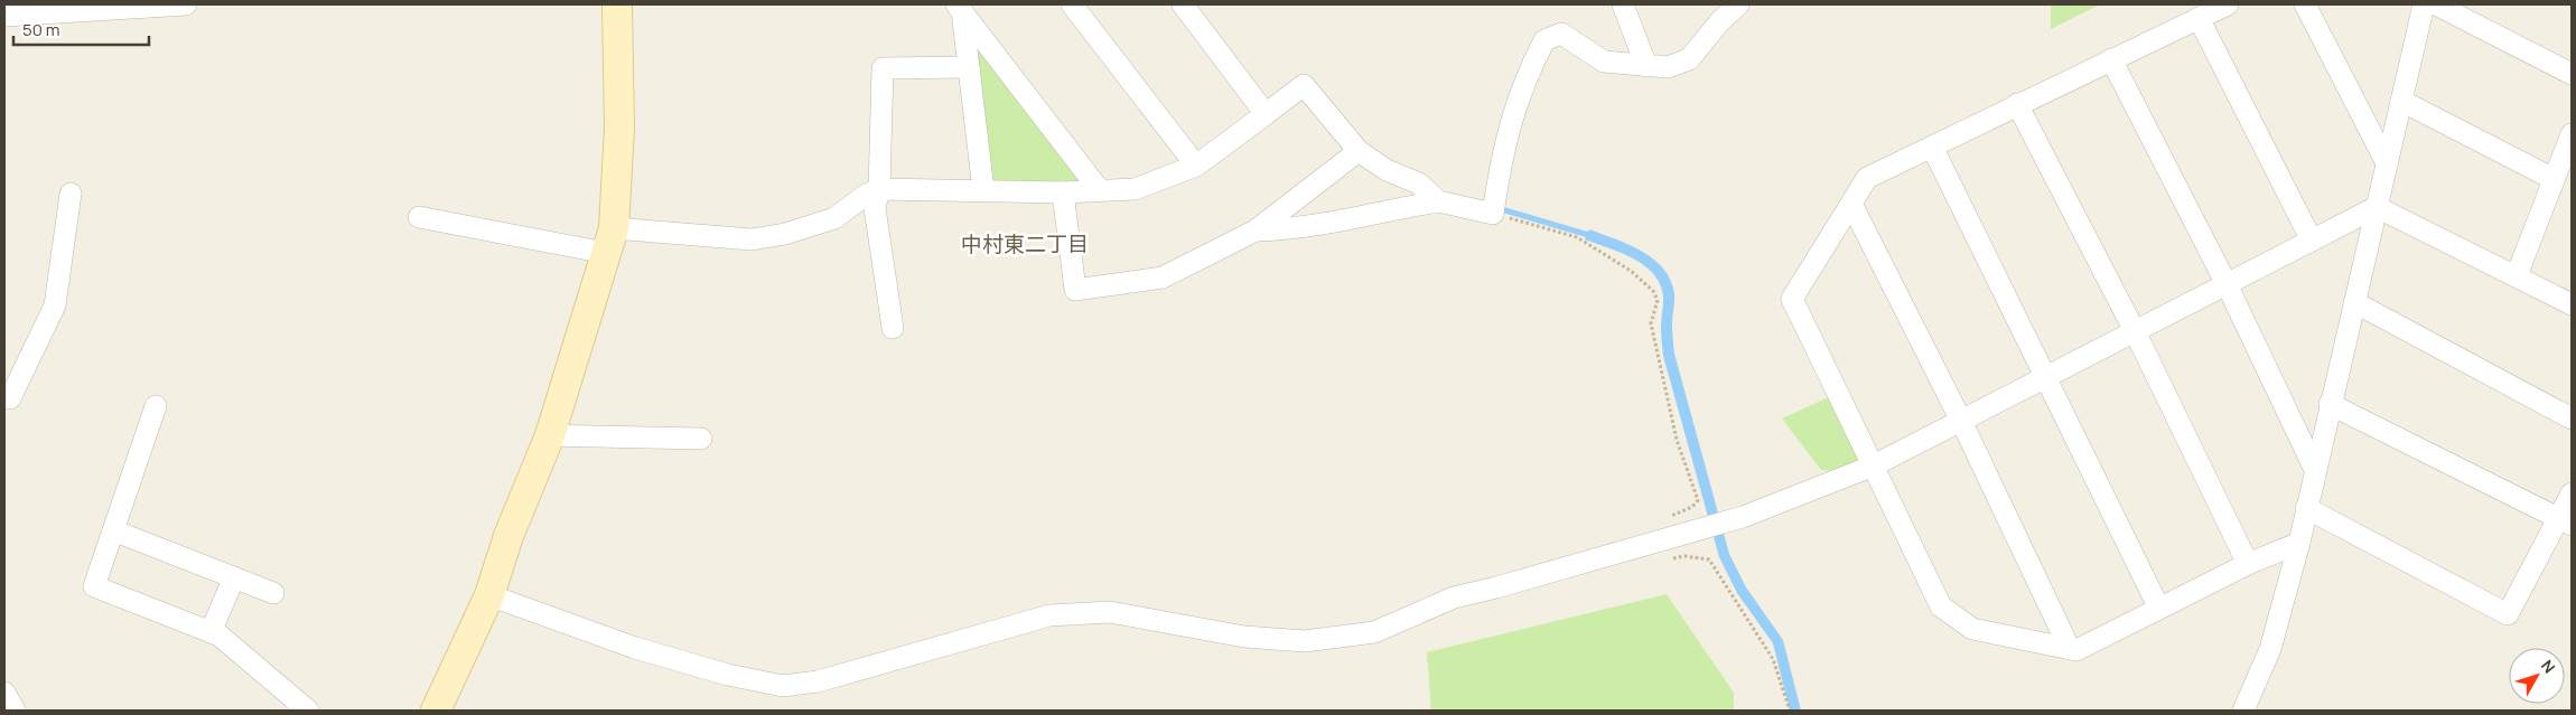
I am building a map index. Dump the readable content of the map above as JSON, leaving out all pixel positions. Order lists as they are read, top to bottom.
{
  "districts": ["中村東二丁目"],
  "scale_bar": "50 m",
  "north": "top right"
}
